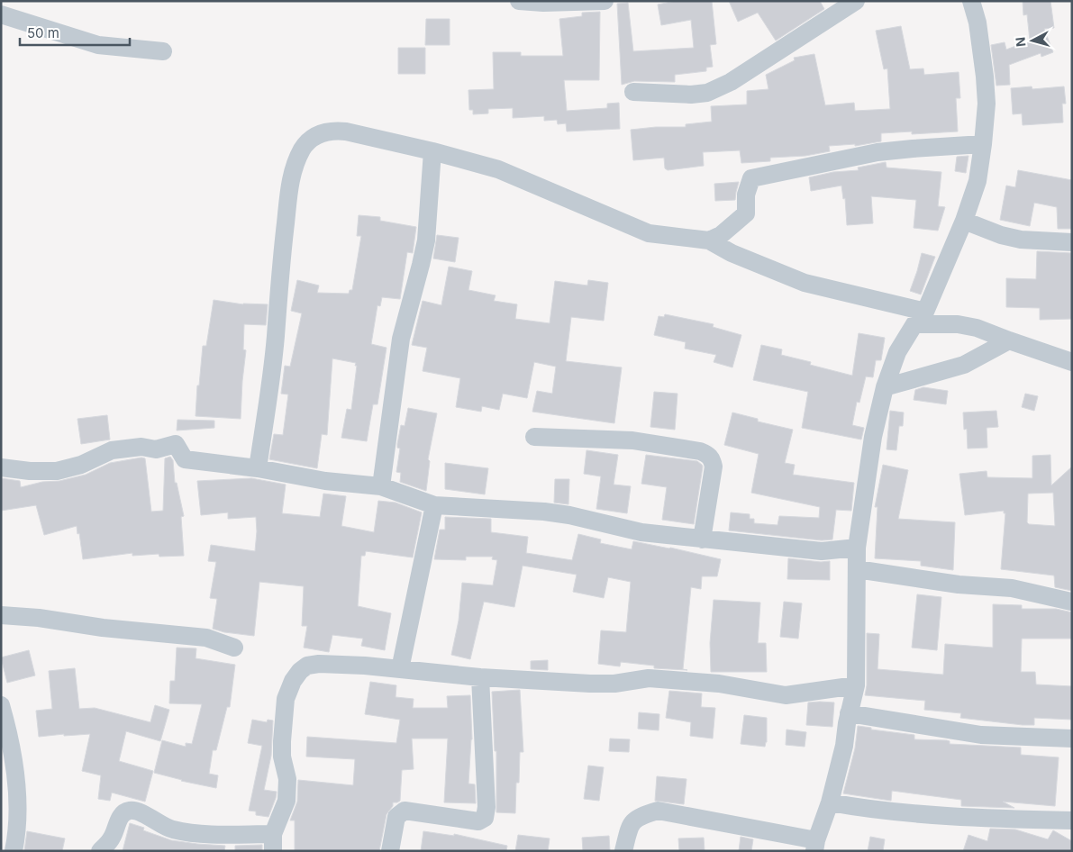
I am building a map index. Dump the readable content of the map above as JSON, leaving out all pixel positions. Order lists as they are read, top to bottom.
{
  "scale_bar": "50 m",
  "north": "left"
}
